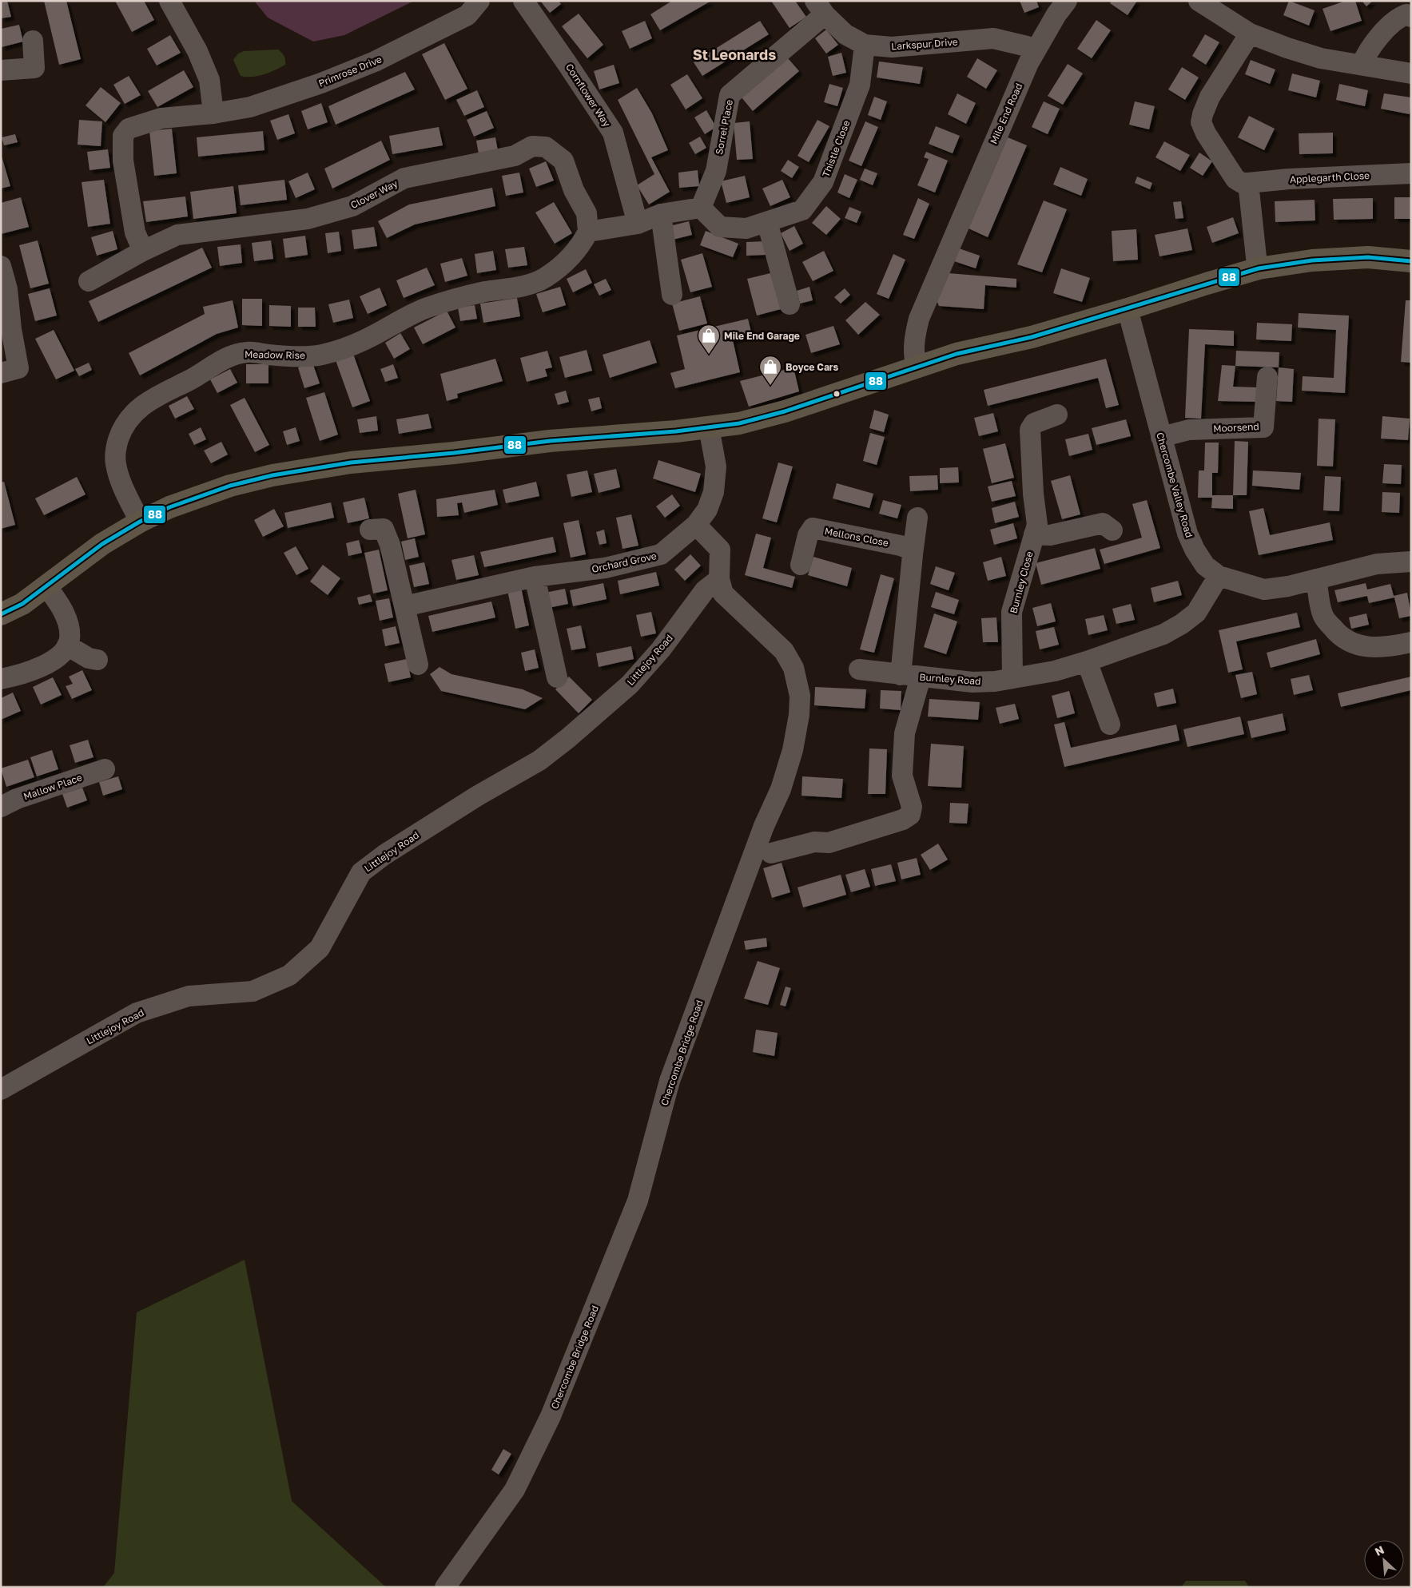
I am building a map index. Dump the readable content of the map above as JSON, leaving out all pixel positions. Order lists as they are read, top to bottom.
{
  "streets": {
    "street": [
      "Larkspur Drive",
      "Primrose Drive",
      "Cornflower Way",
      "Mile End Road",
      "Sorrel Place",
      "Thistle Close",
      "Applegarth Close",
      "Clover Way",
      "Meadow Rise",
      "Moorsend",
      "Chercombe Valley Road",
      "Mellons Close",
      "Orchard Grove",
      "Burnley Close",
      "Littlejoy Road",
      "Burnley Road",
      "Mallow Place",
      "Chercombe Bridge Road"
    ]
  },
  "crossings": [
    ["Larkspur Drive", "Sorrel Place"],
    ["Larkspur Drive", "Thistle Close"],
    ["Primrose Drive", "Clover Way"],
    ["Sorrel Place", "Thistle Close"],
    ["Clover Way", "Meadow Rise"],
    ["Moorsend", "Chercombe Valley Road"],
    ["Chercombe Valley Road", "Burnley Road"],
    ["Orchard Grove", "Chercombe Bridge Road"],
    ["Burnley Close", "Burnley Road"],
    ["Littlejoy Road", "Chercombe Bridge Road"]
  ],
  "districts": ["St Leonards"],
  "places": {
    "shop": ["Mile End Garage", "Boyce Cars"]
  },
  "lines": ["transit line 88"],
  "north": "top left"
}
